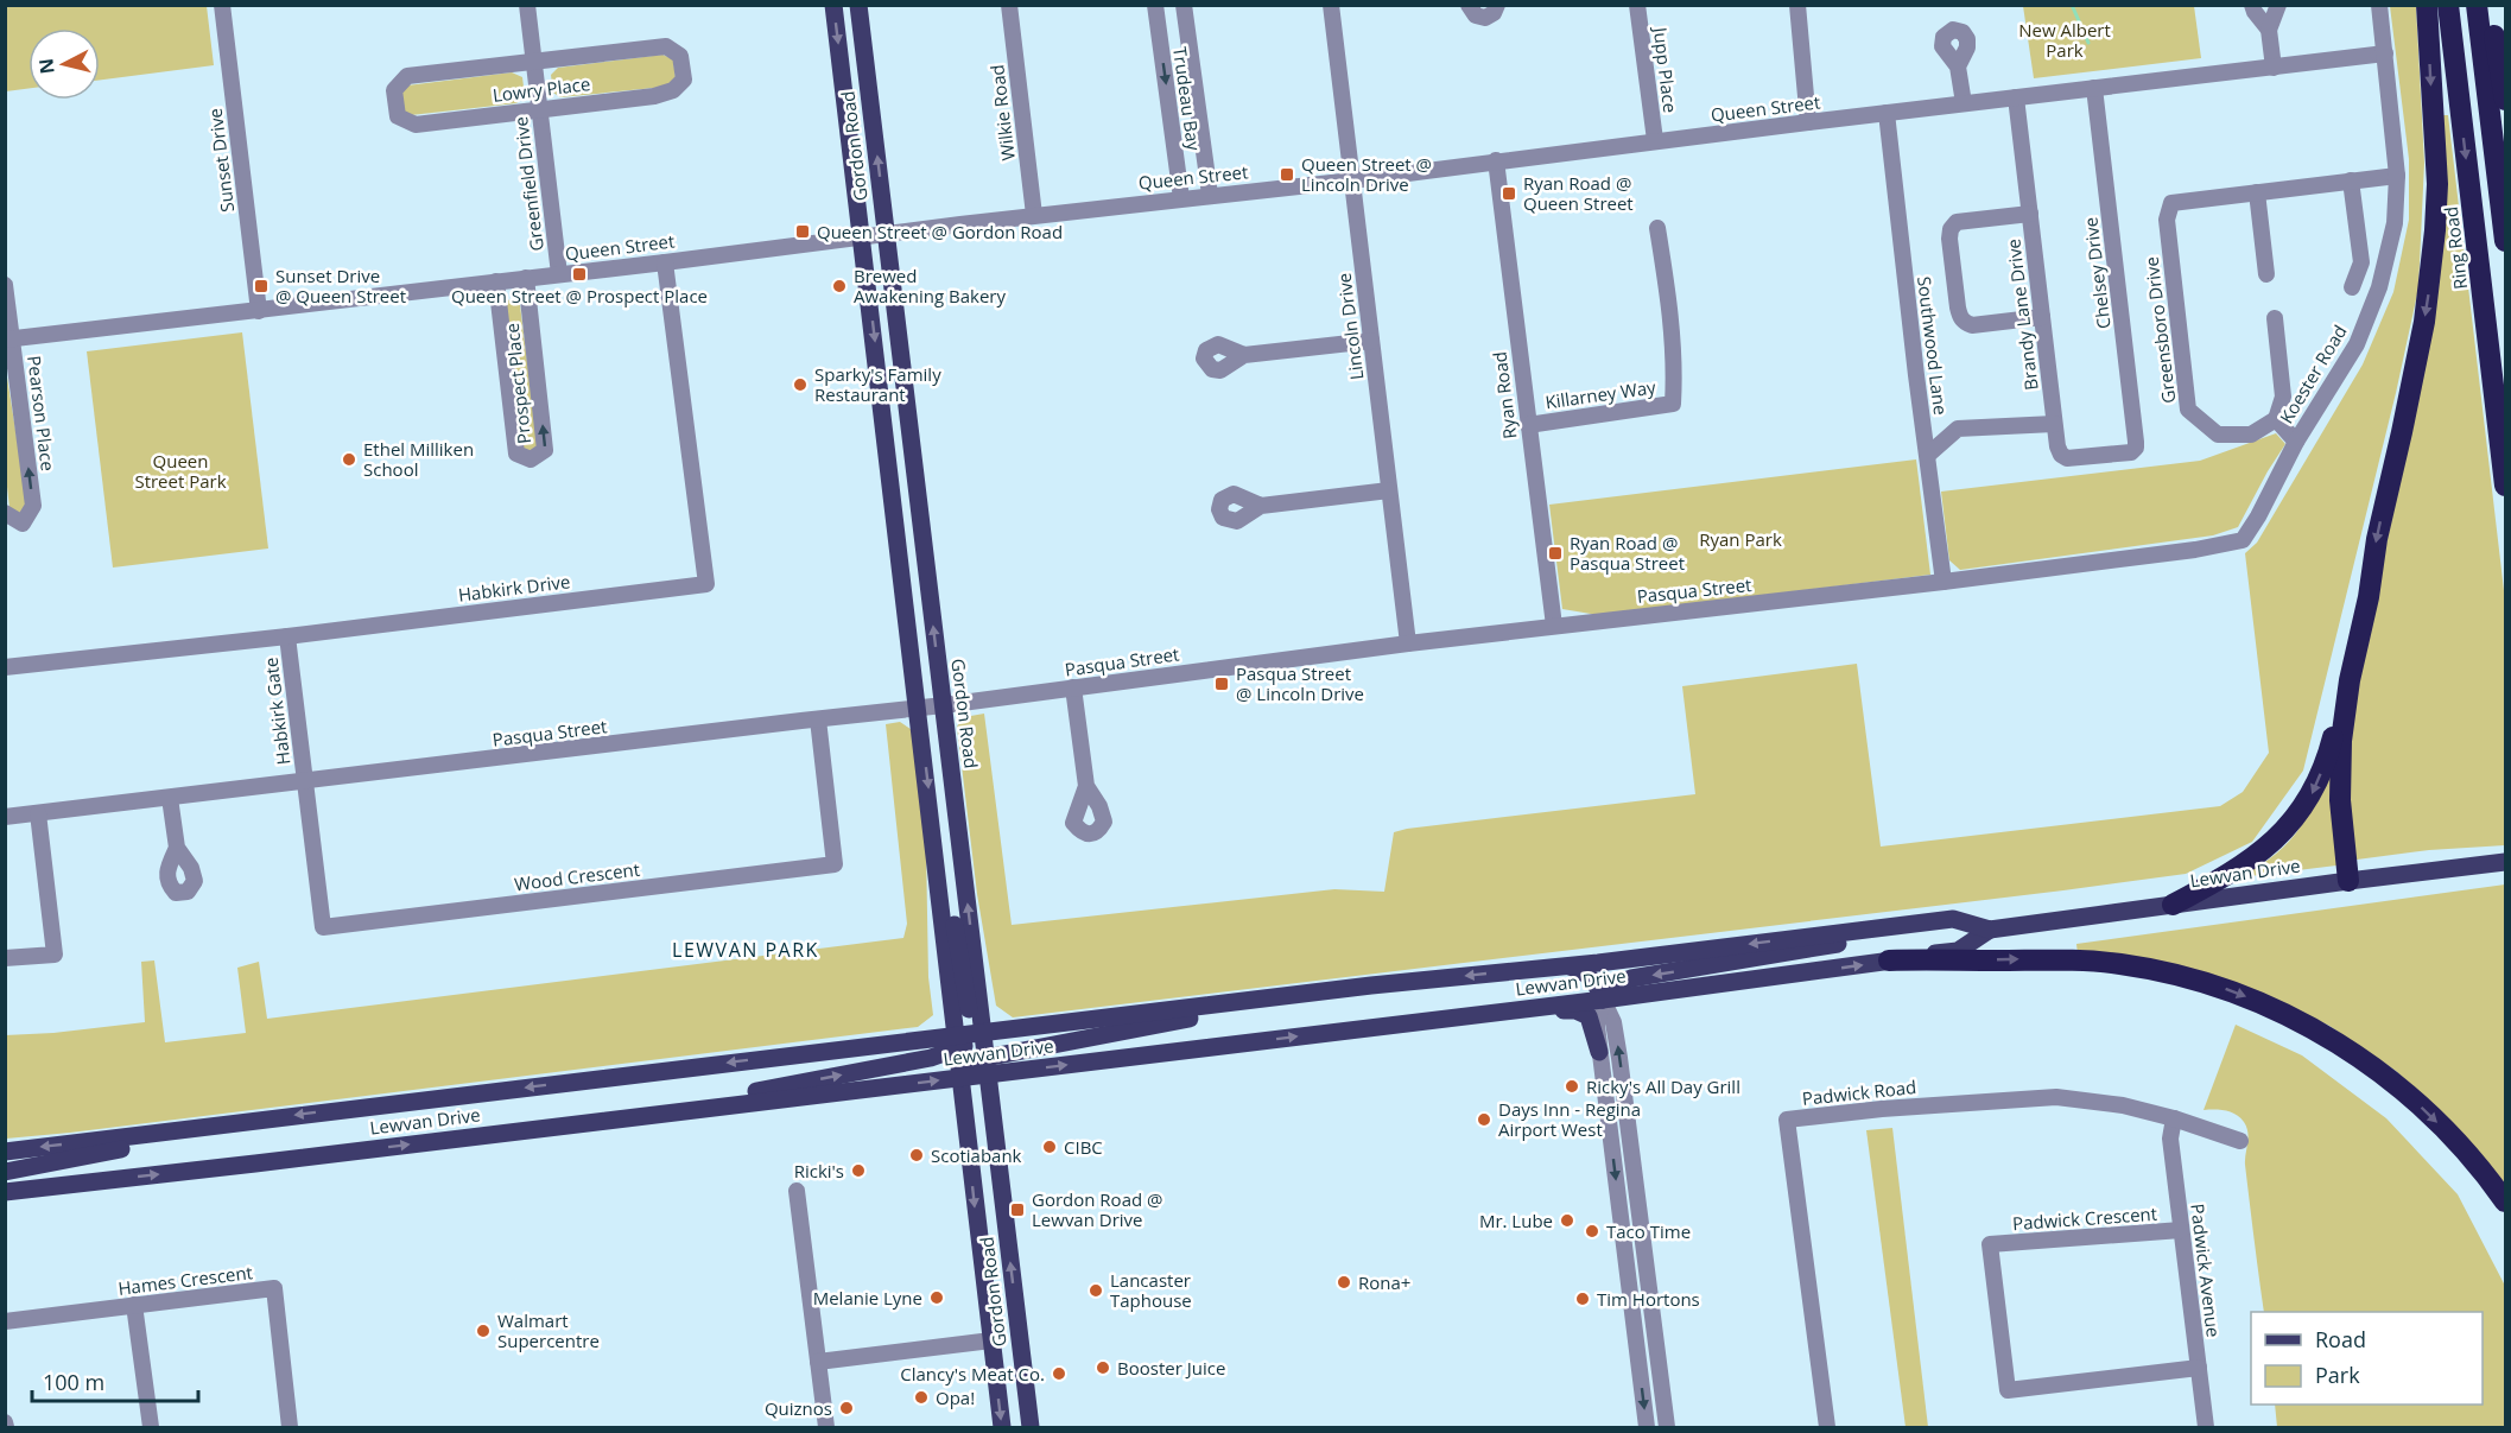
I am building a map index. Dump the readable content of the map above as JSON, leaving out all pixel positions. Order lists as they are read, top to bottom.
{
  "streets": {
    "highway": ["Ring Road"],
    "main road": ["Gordon Road", "Lewvan Drive"],
    "street": [
      "Jupp Place",
      "Lowry Place",
      "Trudeau Bay",
      "Queen Street",
      "Wilkie Road",
      "Sunset Drive",
      "Greenfield Drive",
      "Chelsey Drive",
      "Brandy Lane Drive",
      "Lincoln Drive",
      "Greensboro Drive",
      "Southwood Lane",
      "Koester Road",
      "Prospect Place",
      "Killarney Way",
      "Ryan Road",
      "Pearson Place",
      "Habkirk Drive",
      "Pasqua Street",
      "Habkirk Gate",
      "Wood Crescent",
      "Padwick Road",
      "Padwick Crescent",
      "Padwick Avenue",
      "Hames Crescent"
    ]
  },
  "crossings": [
    ["Jupp Place", "Queen Street"],
    ["Lowry Place", "Greenfield Drive"],
    ["Trudeau Bay", "Queen Street"],
    ["Queen Street", "Wilkie Road"],
    ["Queen Street", "Gordon Road"],
    ["Queen Street", "Sunset Drive"],
    ["Queen Street", "Greenfield Drive"],
    ["Queen Street", "Chelsey Drive"],
    ["Queen Street", "Brandy Lane Drive"],
    ["Queen Street", "Lincoln Drive"],
    ["Queen Street", "Southwood Lane"],
    ["Queen Street", "Koester Road"],
    ["Queen Street", "Prospect Place"],
    ["Queen Street", "Ryan Road"],
    ["Queen Street", "Pearson Place"],
    ["Queen Street", "Habkirk Drive"],
    ["Gordon Road", "Pasqua Street"],
    ["Gordon Road", "Lewvan Drive"],
    ["Chelsey Drive", "Brandy Lane Drive"],
    ["Lincoln Drive", "Pasqua Street"],
    ["Greensboro Drive", "Koester Road"],
    ["Southwood Lane", "Pasqua Street"],
    ["Koester Road", "Pasqua Street"],
    ["Killarney Way", "Ryan Road"],
    ["Ryan Road", "Pasqua Street"],
    ["Habkirk Drive", "Habkirk Gate"],
    ["Pasqua Street", "Habkirk Gate"],
    ["Pasqua Street", "Wood Crescent"],
    ["Habkirk Gate", "Wood Crescent"],
    ["Padwick Road", "Padwick Avenue"],
    ["Padwick Crescent", "Padwick Avenue"]
  ],
  "one_way": ["Pearson Place"],
  "districts": ["LEWVAN PARK"],
  "parks": ["New Albert Park", "Queen Street Park", "Ryan Park"],
  "places": {
    "transit": [
      "Queen Street @ Lincoln Drive",
      "Ryan Road @ Queen Street",
      "Queen Street @ Gordon Road",
      "Queen Street @ Prospect Place",
      "Sunset Drive @ Queen Street",
      "Ryan Road @ Pasqua Street",
      "Pasqua Street @ Lincoln Drive",
      "Gordon Road @ Lewvan Drive"
    ],
    "other": [
      "Brewed Awakening Bakery",
      "Sparky's Family Restaurant",
      "Ethel Milliken School",
      "Ricky's All Day Grill",
      "Days Inn - Regina Airport West",
      "CIBC",
      "Scotiabank",
      "Ricki's",
      "Mr. Lube",
      "Taco Time",
      "Rona+",
      "Lancaster Taphouse",
      "Melanie Lyne",
      "Tim Hortons",
      "Walmart Supercentre",
      "Booster Juice",
      "Clancy's Meat Co.",
      "Opa!",
      "Quiznos"
    ]
  },
  "legend": ["Road", "Park"],
  "scale_bar": "100 m",
  "north": "left"
}
